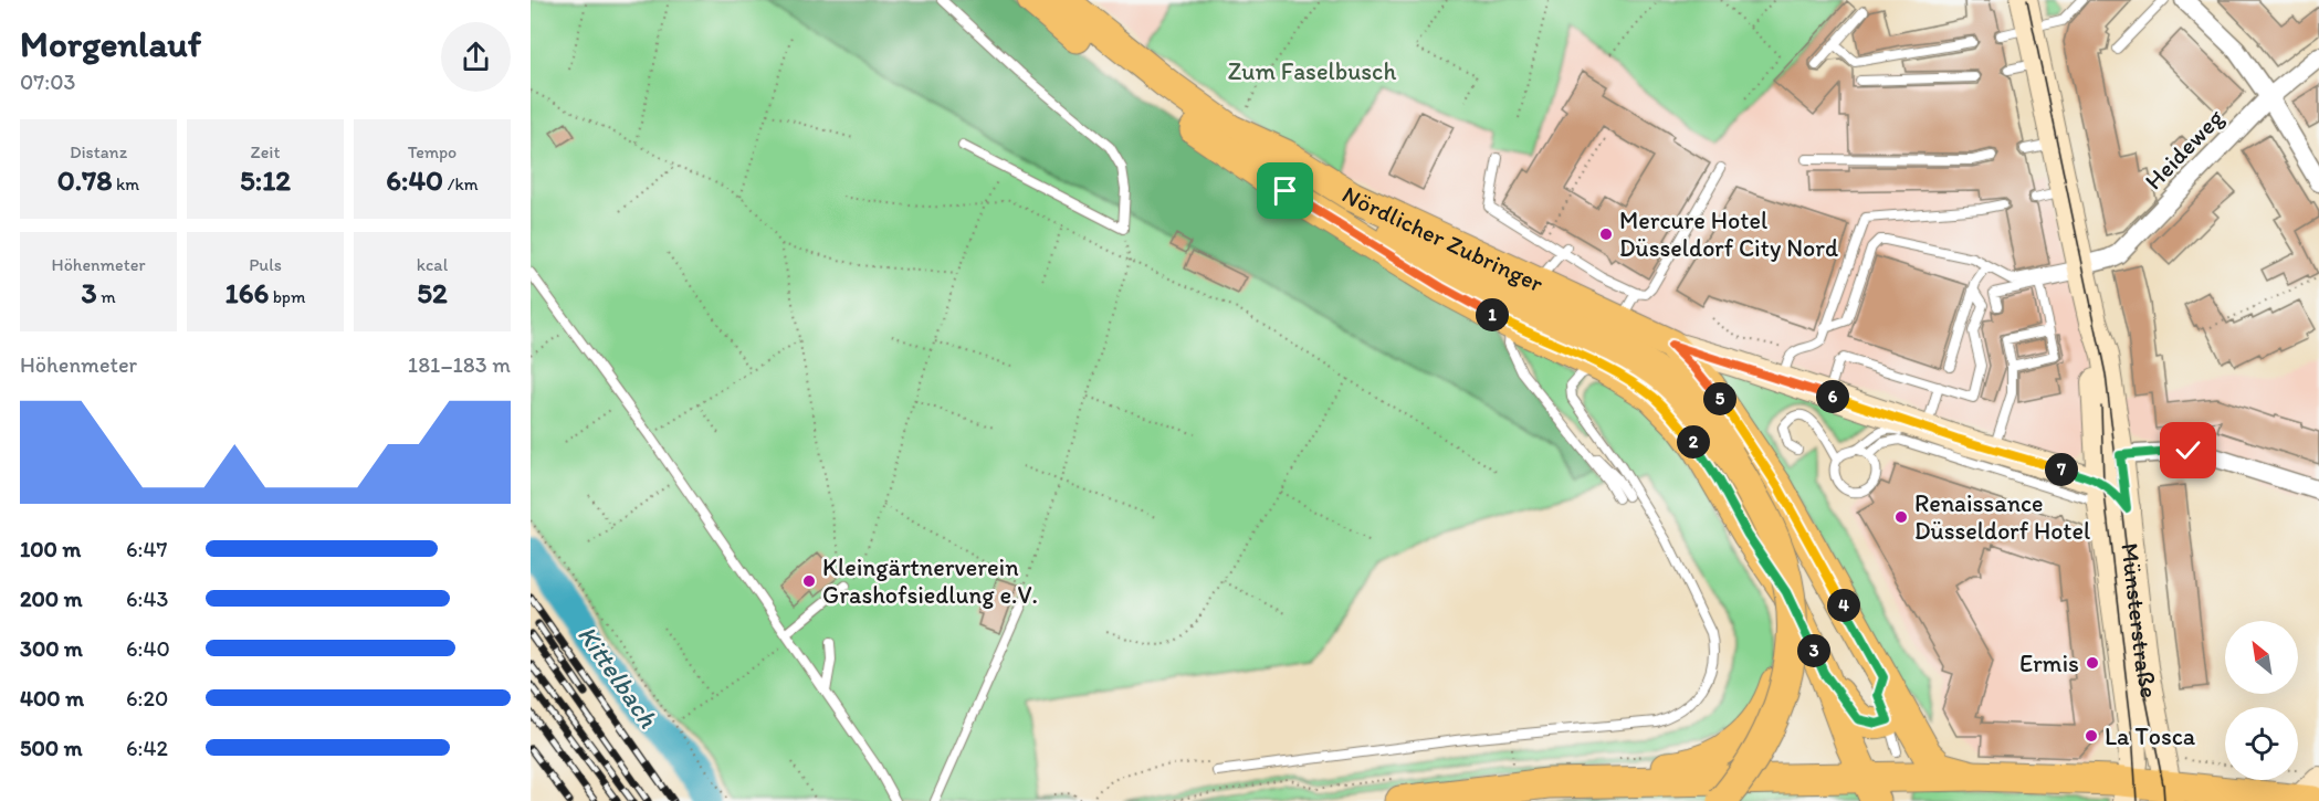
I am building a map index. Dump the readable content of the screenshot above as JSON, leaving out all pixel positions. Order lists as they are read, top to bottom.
{
  "streets": {
    "main road": ["Nördlicher Zubringer"],
    "street": ["Heideweg", "Münsterstraße"]
  },
  "crossings": [
    ["Heideweg", "Münsterstraße"],
    ["Nördlicher Zubringer", "Münsterstraße"]
  ],
  "water": ["Kittelbach"],
  "parks": ["Zum Faselbusch"],
  "places": [
    "Mercure Hotel Düsseldorf City Nord",
    "Renaissance Düsseldorf Hotel",
    "Kleingärtnerverein Grashofsiedlung e.V.",
    "Ermis",
    "La Tosca"
  ],
  "north": "top left",
  "page": {
    "heading": ["Morgenlauf", "07:03"],
    "stats": [
      ["Distanz", "0.78 km"],
      ["Zeit", "5:12"],
      ["Tempo", "6:40 /km"],
      ["Höhenmeter", "3 m"],
      ["Puls", "166 bpm"],
      ["kcal", "52"]
    ],
    "pins": [
      "1",
      "6",
      "5",
      "2",
      "7",
      "4",
      "3"
    ],
    "chart": ["Höhenmeter", "181–183 m"],
    "list": [
      {
        "name": "100 m",
        "note": "6:47"
      },
      {
        "name": "200 m",
        "note": "6:43"
      },
      {
        "name": "300 m",
        "note": "6:40"
      },
      {
        "name": "400 m",
        "note": "6:20"
      },
      {
        "name": "500 m",
        "note": "6:42"
      }
    ]
  }
}
